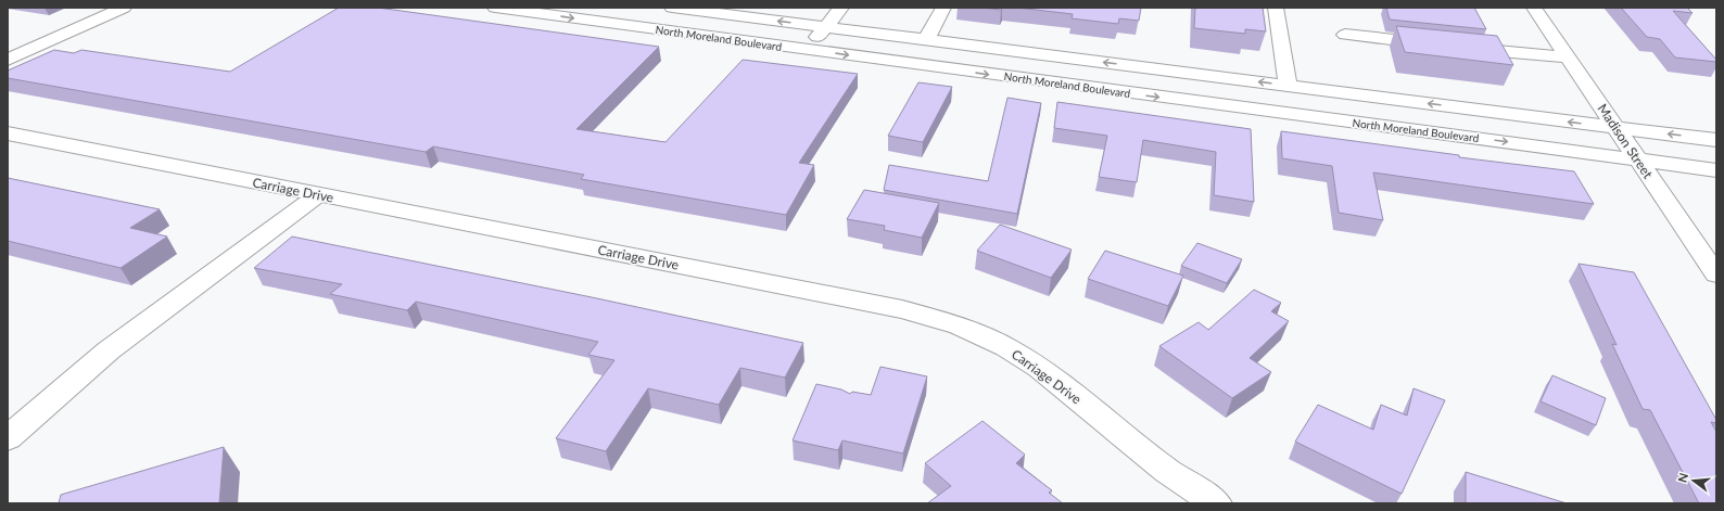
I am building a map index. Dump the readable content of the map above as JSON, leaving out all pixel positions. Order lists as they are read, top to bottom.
{
  "streets": {
    "street": ["North Moreland Boulevard", "Madison Street", "Carriage Drive"]
  },
  "crossings": [
    ["North Moreland Boulevard", "Madison Street"]
  ],
  "north": "left"
}
